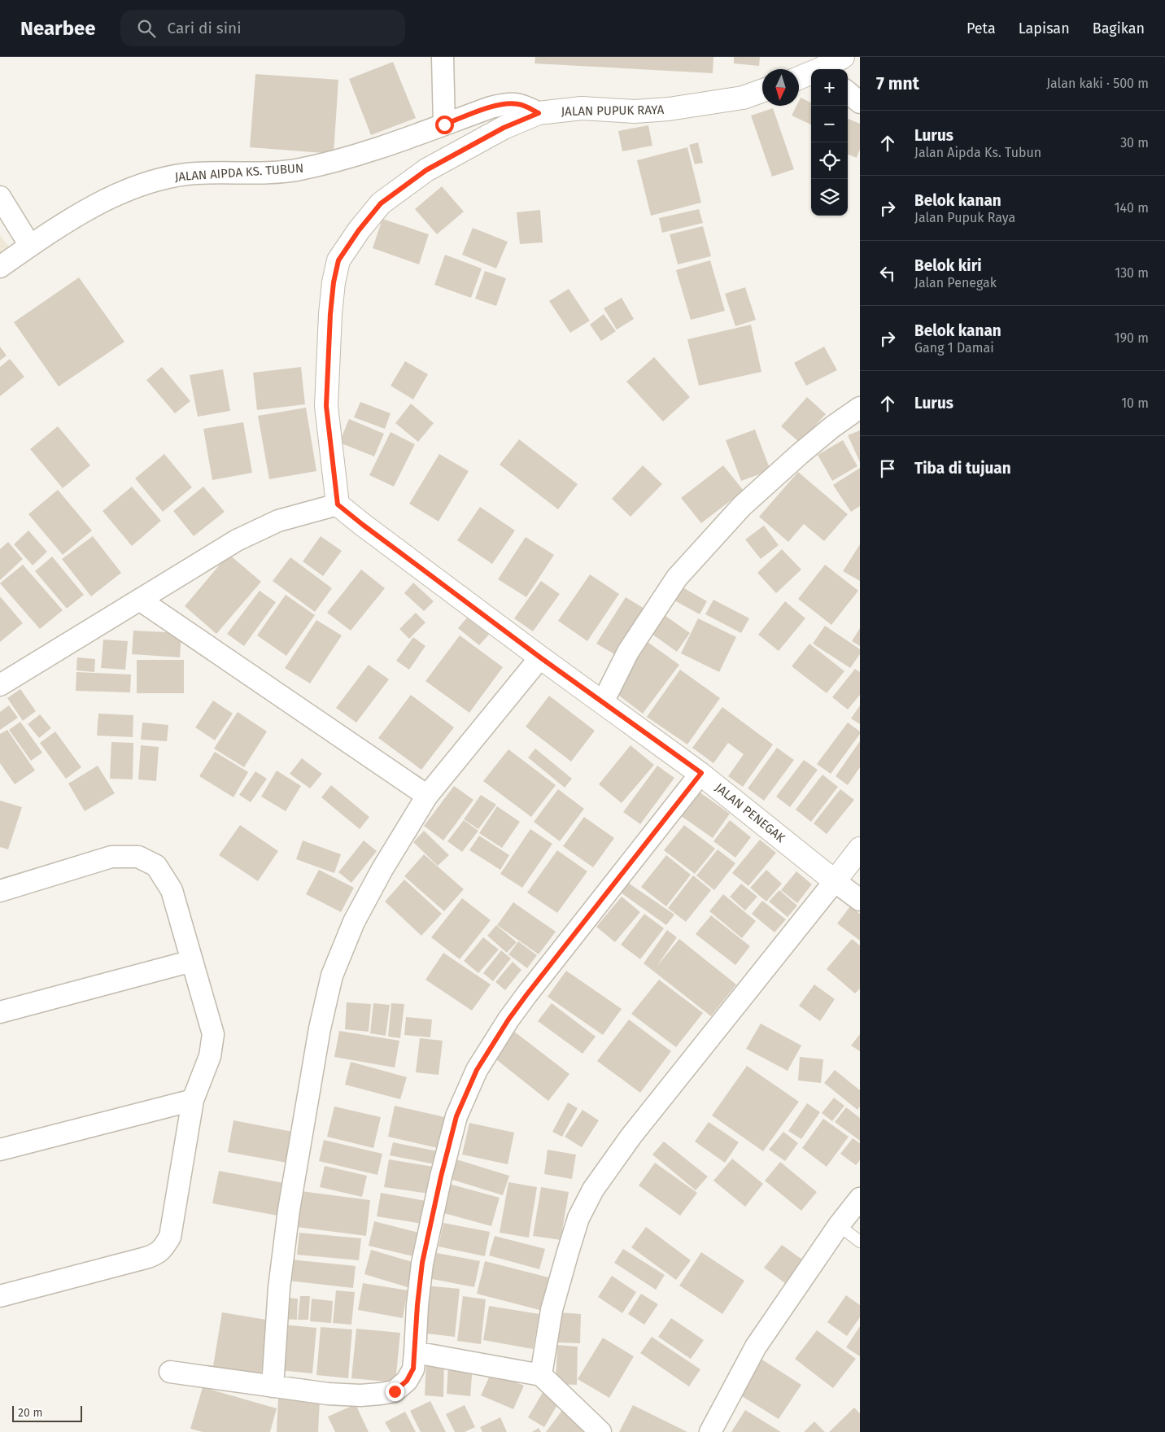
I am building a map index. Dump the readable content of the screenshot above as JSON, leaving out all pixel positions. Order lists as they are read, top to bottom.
{
  "streets": {
    "street": ["JALAN PUPUK RAYA", "JALAN AIPDA KS. TUBUN", "JALAN PENEGAK"]
  },
  "crossings": [
    ["JALAN PUPUK RAYA", "JALAN AIPDA KS. TUBUN"],
    ["JALAN PUPUK RAYA", "JALAN PENEGAK"]
  ],
  "scale_bar": "20 m",
  "north": "bottom",
  "page": {
    "header": "Nearbee",
    "search": "Cari di sini",
    "nav": ["Peta", "Lapisan", "Bagikan"],
    "heading": ["7 mnt", "Jalan kaki · 500 m"],
    "map_buttons": ["+", "−"],
    "list": [
      ["Lurus", "Jalan Aipda Ks. Tubun", "30 m"],
      ["Belok kanan", "Jalan Pupuk Raya", "140 m"],
      ["Belok kiri", "Jalan Penegak", "130 m"],
      ["Belok kanan", "Gang 1 Damai", "190 m"],
      ["Lurus", "10 m"],
      "Tiba di tujuan"
    ],
    "scale": "20 m"
  }
}
